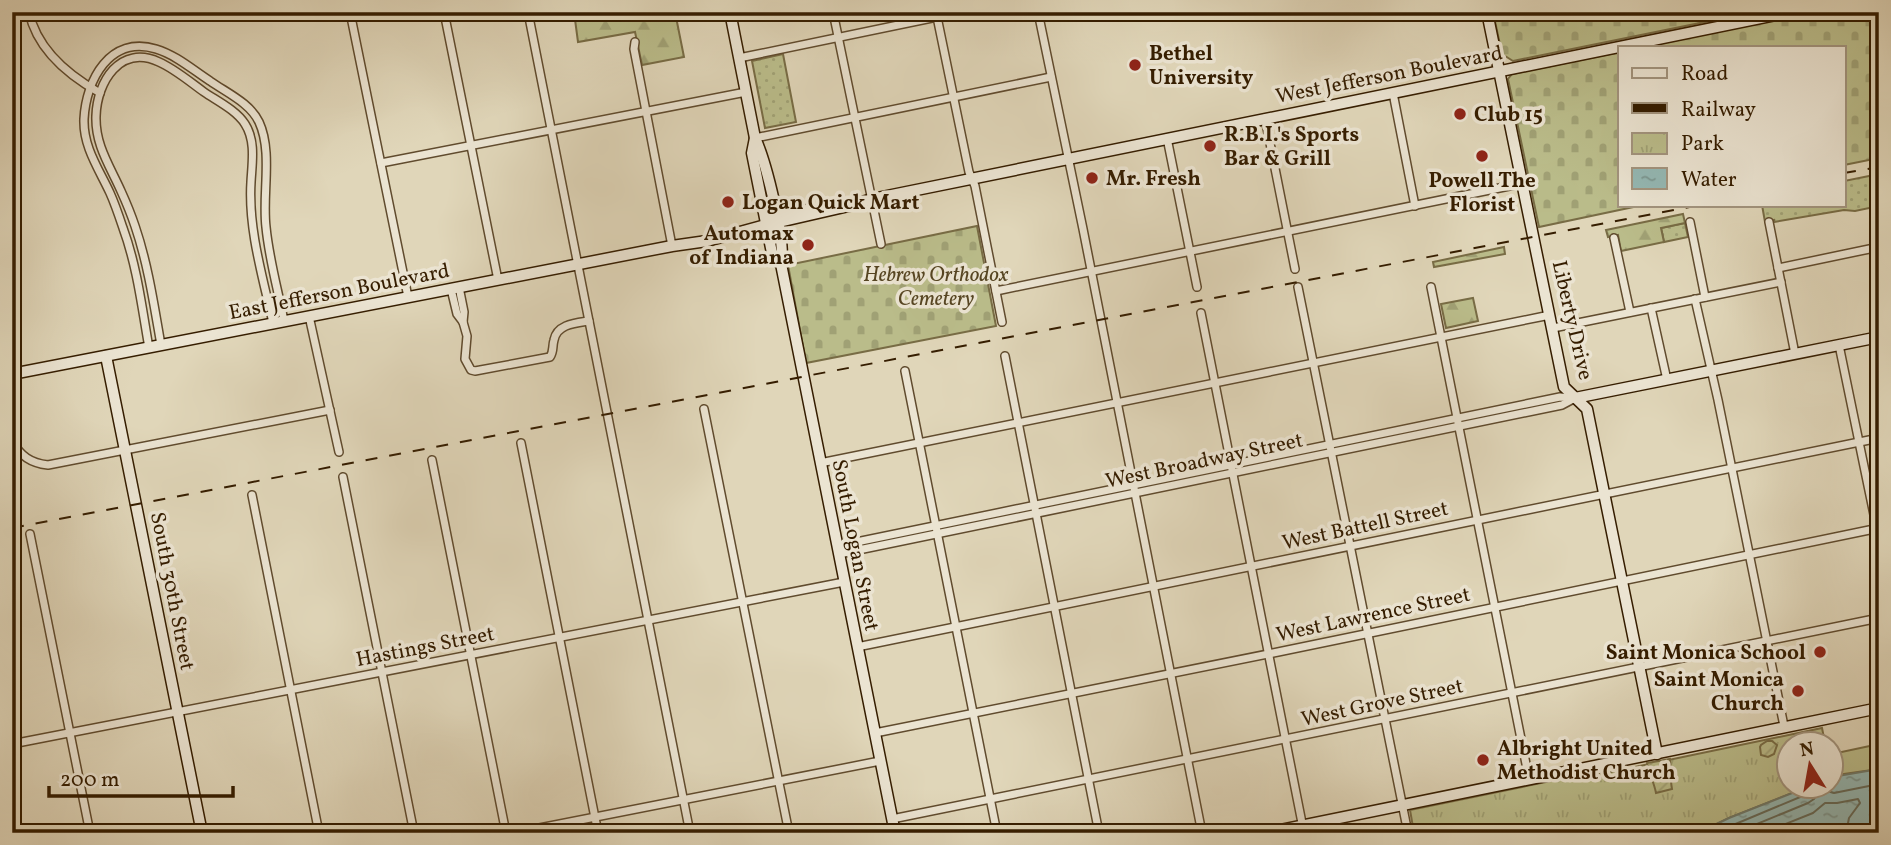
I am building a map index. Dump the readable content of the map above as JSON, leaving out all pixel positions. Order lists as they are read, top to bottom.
{
  "streets": {
    "street": [
      "West Jefferson Boulevard",
      "East Jefferson Boulevard",
      "Liberty Drive",
      "West Broadway Street",
      "West Battell Street",
      "South Logan Street",
      "South 30th Street",
      "West Lawrence Street",
      "Hastings Street",
      "West Grove Street"
    ]
  },
  "crossings": [
    ["West Jefferson Boulevard", "East Jefferson Boulevard"],
    ["West Jefferson Boulevard", "Liberty Drive"],
    ["West Jefferson Boulevard", "South Logan Street"],
    ["East Jefferson Boulevard", "South Logan Street"],
    ["East Jefferson Boulevard", "South 30th Street"],
    ["Liberty Drive", "West Broadway Street"],
    ["Liberty Drive", "West Battell Street"],
    ["Liberty Drive", "West Lawrence Street"],
    ["Liberty Drive", "West Grove Street"],
    ["West Broadway Street", "South Logan Street"],
    ["West Battell Street", "South Logan Street"],
    ["South Logan Street", "West Lawrence Street"],
    ["South Logan Street", "Hastings Street"],
    ["South Logan Street", "West Grove Street"],
    ["South 30th Street", "Hastings Street"]
  ],
  "parks": ["Hebrew Orthodox Cemetery"],
  "places": [
    "Bethel University",
    "Club 15",
    "R.B.I.'s Sports Bar & Grill",
    "Powell The Florist",
    "Mr. Fresh",
    "Logan Quick Mart",
    "Automax of Indiana",
    "Saint Monica School",
    "Saint Monica Church",
    "Albright United Methodist Church"
  ],
  "legend": [
    "Road",
    "Railway",
    "Park",
    "Water"
  ],
  "scale_bar": "200 m",
  "north": "top"
}
